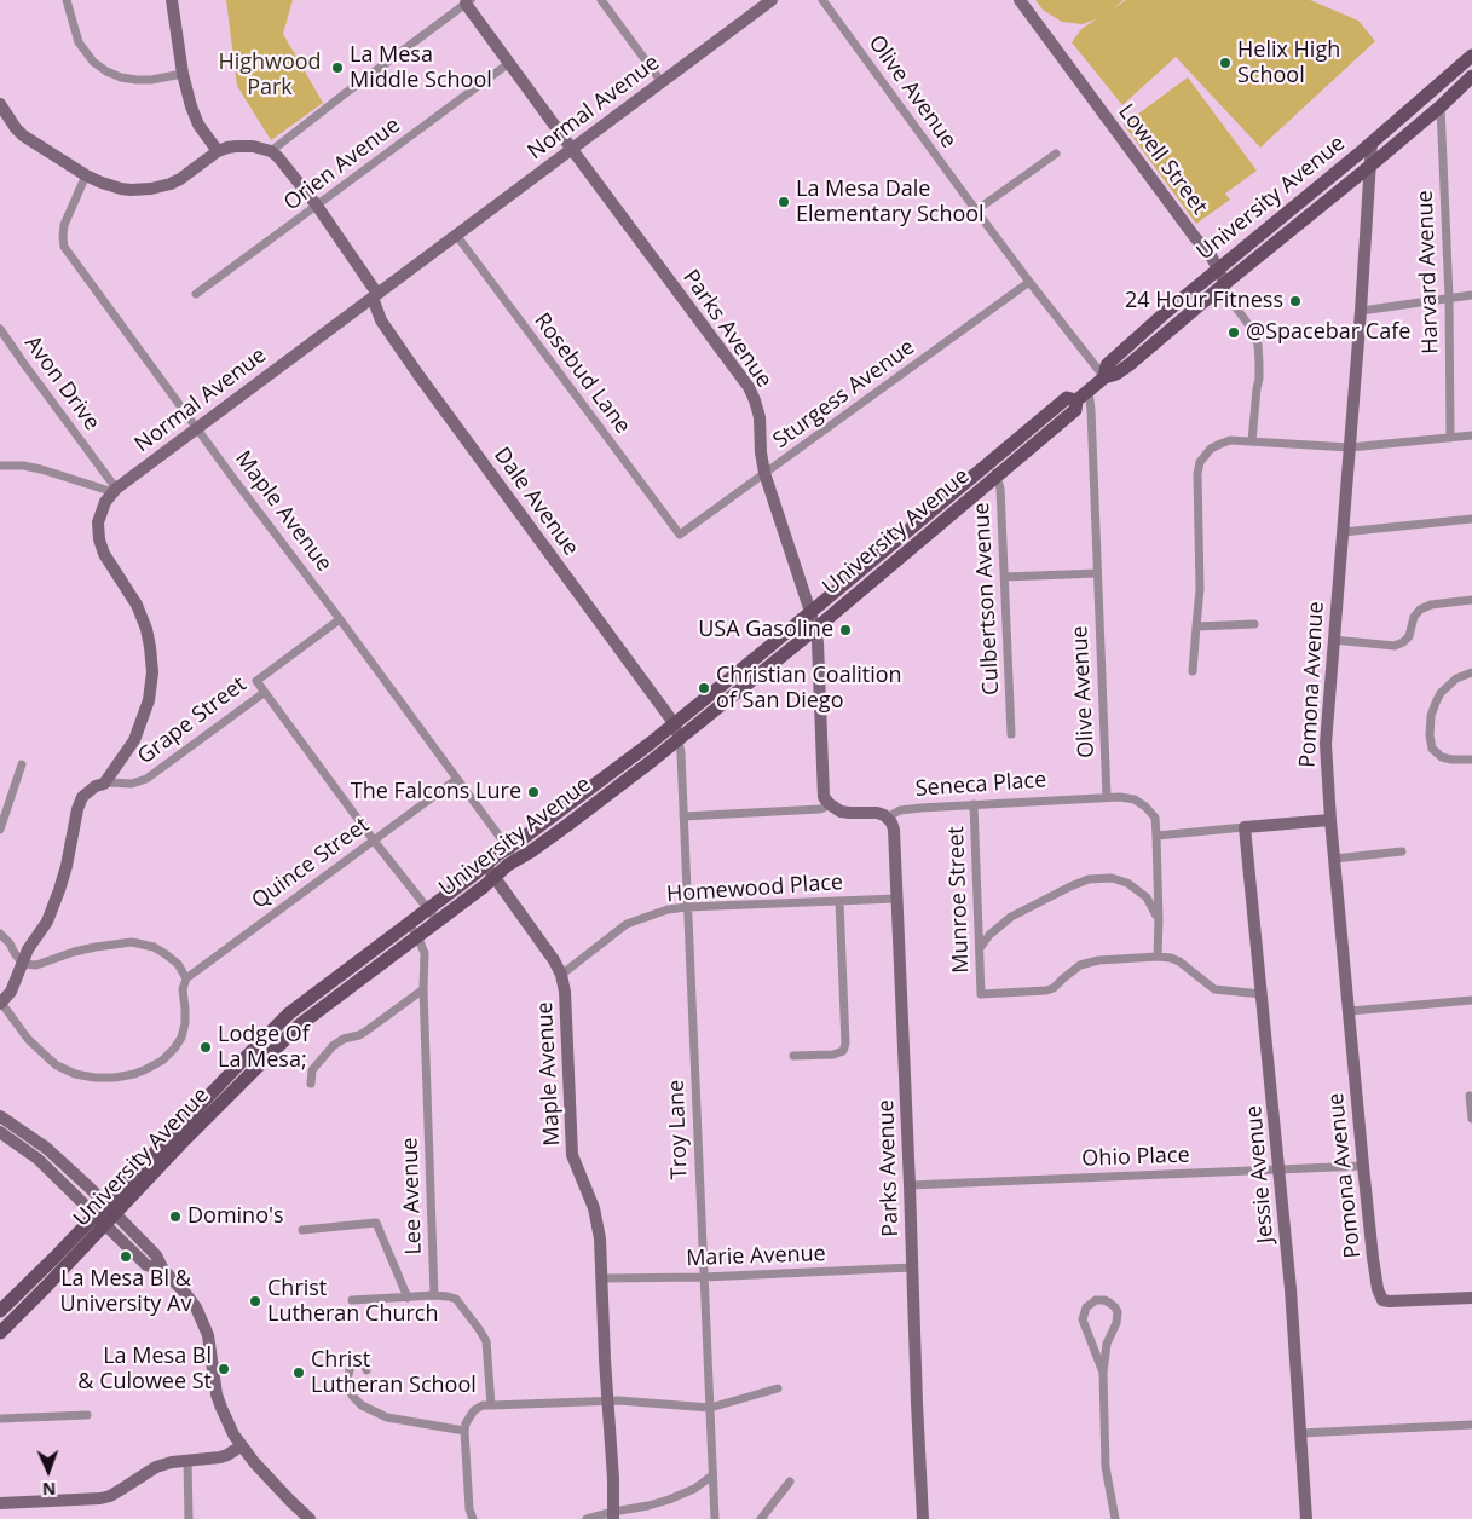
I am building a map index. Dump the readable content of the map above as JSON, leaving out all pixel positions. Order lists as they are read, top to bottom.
{
  "streets": {
    "main road": ["University Avenue"],
    "street": [
      "Olive Avenue",
      "Normal Avenue",
      "Lowell Street",
      "Orien Avenue",
      "Harvard Avenue",
      "Parks Avenue",
      "Rosebud Lane",
      "Avon Drive",
      "Sturgess Avenue",
      "Dale Avenue",
      "Maple Avenue",
      "Culbertson Avenue",
      "Pomona Avenue",
      "Grape Street",
      "Seneca Place",
      "Quince Street",
      "Homewood Place",
      "Munroe Street",
      "Troy Lane",
      "Ohio Place",
      "Jessie Avenue",
      "Lee Avenue",
      "Marie Avenue"
    ]
  },
  "crossings": [
    ["Olive Avenue", "University Avenue"],
    ["Olive Avenue", "Sturgess Avenue"],
    ["Olive Avenue", "Seneca Place"],
    ["Normal Avenue", "Parks Avenue"],
    ["Normal Avenue", "Rosebud Lane"],
    ["Normal Avenue", "Avon Drive"],
    ["Normal Avenue", "Dale Avenue"],
    ["Normal Avenue", "Maple Avenue"],
    ["Normal Avenue", "Grape Street"],
    ["Normal Avenue", "Quince Street"],
    ["Lowell Street", "University Avenue"],
    ["Orien Avenue", "Parks Avenue"],
    ["Orien Avenue", "Dale Avenue"],
    ["University Avenue", "Harvard Avenue"],
    ["University Avenue", "Parks Avenue"],
    ["University Avenue", "Dale Avenue"],
    ["University Avenue", "Maple Avenue"],
    ["University Avenue", "Culbertson Avenue"],
    ["University Avenue", "Pomona Avenue"],
    ["University Avenue", "Troy Lane"],
    ["University Avenue", "Lee Avenue"],
    ["Parks Avenue", "Sturgess Avenue"],
    ["Parks Avenue", "Seneca Place"],
    ["Parks Avenue", "Homewood Place"],
    ["Parks Avenue", "Ohio Place"],
    ["Parks Avenue", "Marie Avenue"],
    ["Rosebud Lane", "Sturgess Avenue"],
    ["Maple Avenue", "Grape Street"],
    ["Maple Avenue", "Quince Street"],
    ["Maple Avenue", "Homewood Place"],
    ["Maple Avenue", "Marie Avenue"],
    ["Pomona Avenue", "Ohio Place"],
    ["Seneca Place", "Munroe Street"],
    ["Homewood Place", "Troy Lane"],
    ["Troy Lane", "Marie Avenue"],
    ["Ohio Place", "Jessie Avenue"]
  ],
  "parks": ["Highwood Park"],
  "places": [
    "Helix High School",
    "La Mesa Middle School",
    "La Mesa Dale Elementary School",
    "24 Hour Fitness",
    "@Spacebar Cafe",
    "USA Gasoline",
    "Christian Coalition of San Diego",
    "The Falcons Lure",
    "Lodge Of La Mesa;",
    "Domino's",
    "La Mesa Bl & University Av",
    "Christ Lutheran Church",
    "La Mesa Bl & Culowee St",
    "Christ Lutheran School"
  ],
  "north": "bottom"
}
